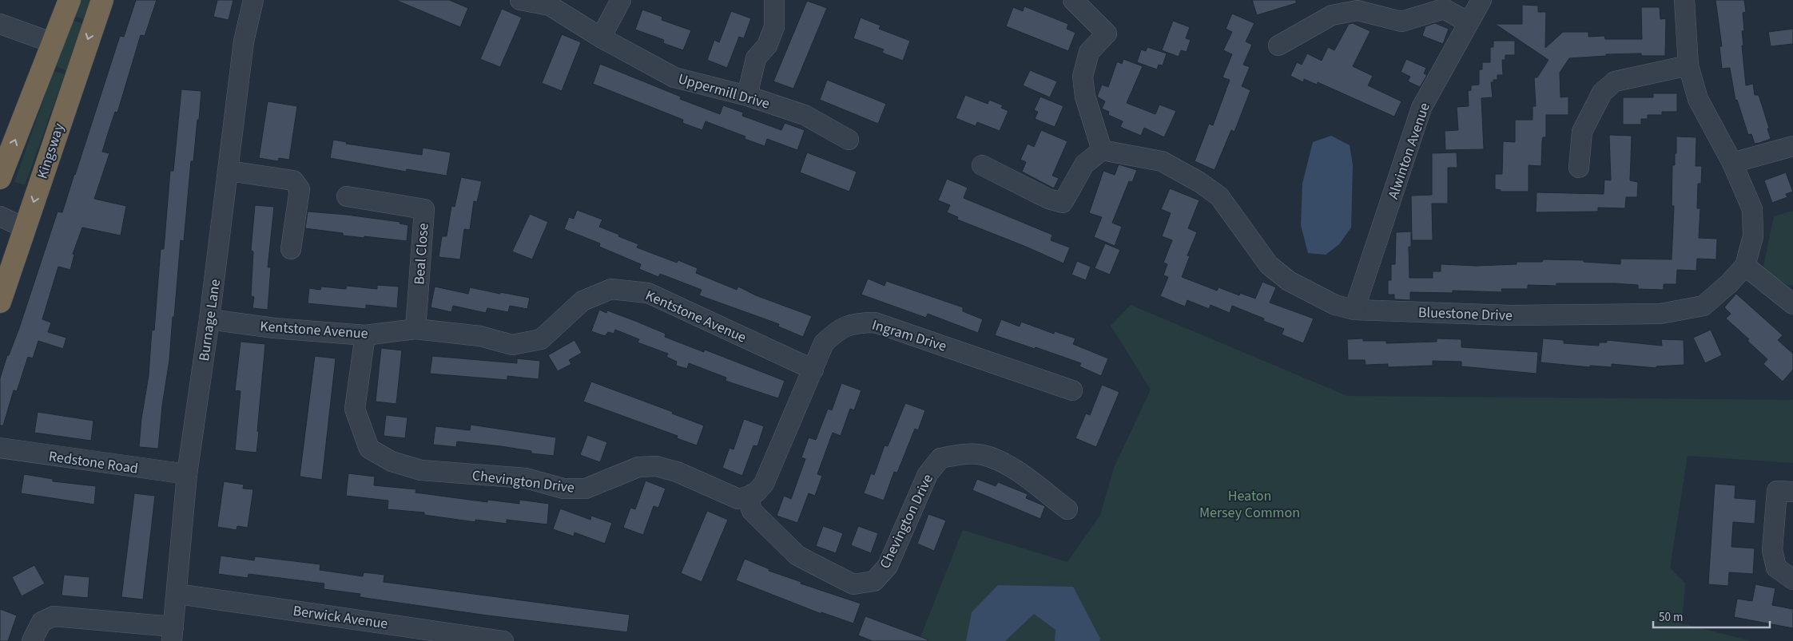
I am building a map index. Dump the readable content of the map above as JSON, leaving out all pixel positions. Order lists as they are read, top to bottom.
{
  "streets": {
    "highway": ["Kingsway"],
    "street": [
      "Uppermill Drive",
      "Alwinton Avenue",
      "Beal Close",
      "Bluestone Drive",
      "Kentstone Avenue",
      "Burnage Lane",
      "Ingram Drive",
      "Redstone Road",
      "Chevington Drive",
      "Berwick Avenue"
    ]
  },
  "crossings": [
    ["Alwinton Avenue", "Bluestone Drive"],
    ["Beal Close", "Kentstone Avenue"],
    ["Kentstone Avenue", "Burnage Lane"],
    ["Kentstone Avenue", "Ingram Drive"],
    ["Kentstone Avenue", "Chevington Drive"],
    ["Burnage Lane", "Redstone Road"],
    ["Burnage Lane", "Berwick Avenue"],
    ["Ingram Drive", "Chevington Drive"]
  ],
  "parks": ["Heaton Mersey Common"],
  "scale_bar": "50 m"
}
